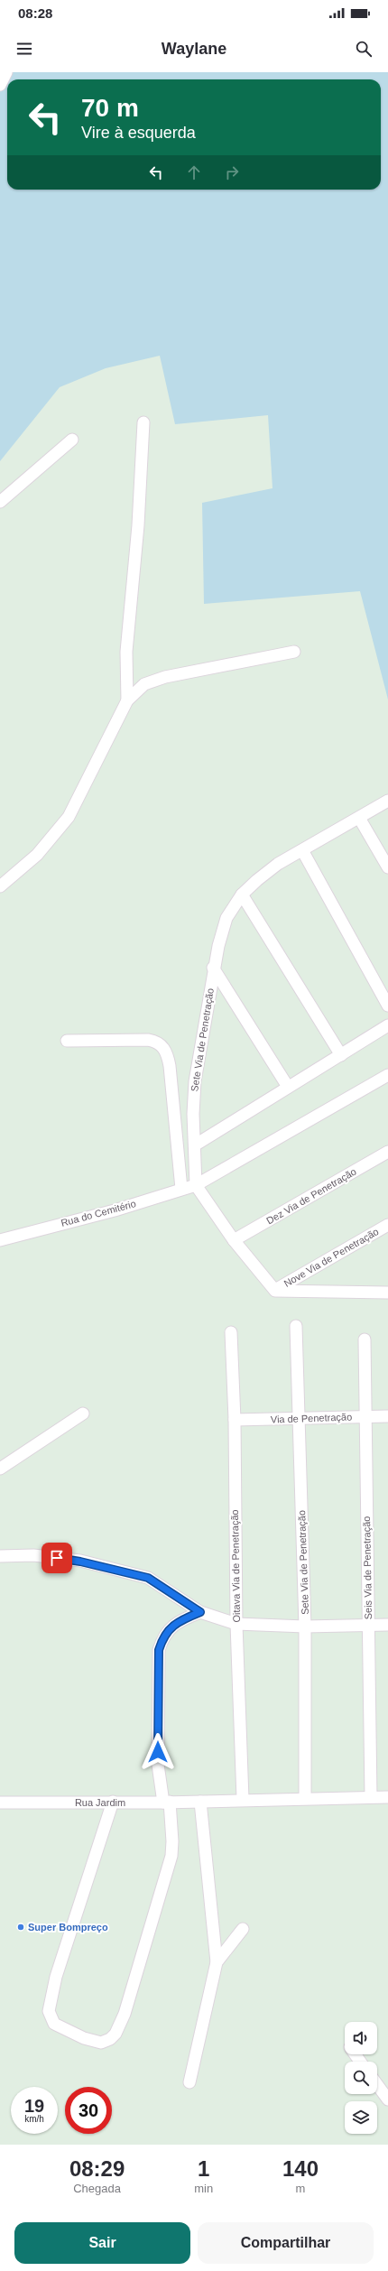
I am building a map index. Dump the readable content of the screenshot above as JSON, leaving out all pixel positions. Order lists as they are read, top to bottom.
{
  "streets": {
    "street": [
      "Sete Via de Penetração",
      "Dez Via de Penetração",
      "Rua do Cemitério",
      "Nove Via de Penetração",
      "Via de Penetração",
      "Oitava Via de Penetração",
      "Seis Via de Penetração",
      "Rua Jardim"
    ]
  },
  "crossings": [
    ["Sete Via de Penetração", "Rua do Cemitério"],
    ["Sete Via de Penetração", "Via de Penetração"],
    ["Sete Via de Penetração", "Rua Jardim"],
    ["Via de Penetração", "Oitava Via de Penetração"],
    ["Via de Penetração", "Seis Via de Penetração"],
    ["Oitava Via de Penetração", "Rua Jardim"],
    ["Seis Via de Penetração", "Rua Jardim"]
  ],
  "places": ["Super Bompreço"],
  "page": {
    "status": "08:28",
    "header": "Waylane",
    "turn": ["70 m", "Vire à esquerda"],
    "speed": "19 km/h",
    "limit": "30",
    "eta": [
      "08:29",
      "Chegada",
      "1",
      "min",
      "140",
      "m"
    ],
    "buttons": ["Sair", "Compartilhar"]
  }
}
